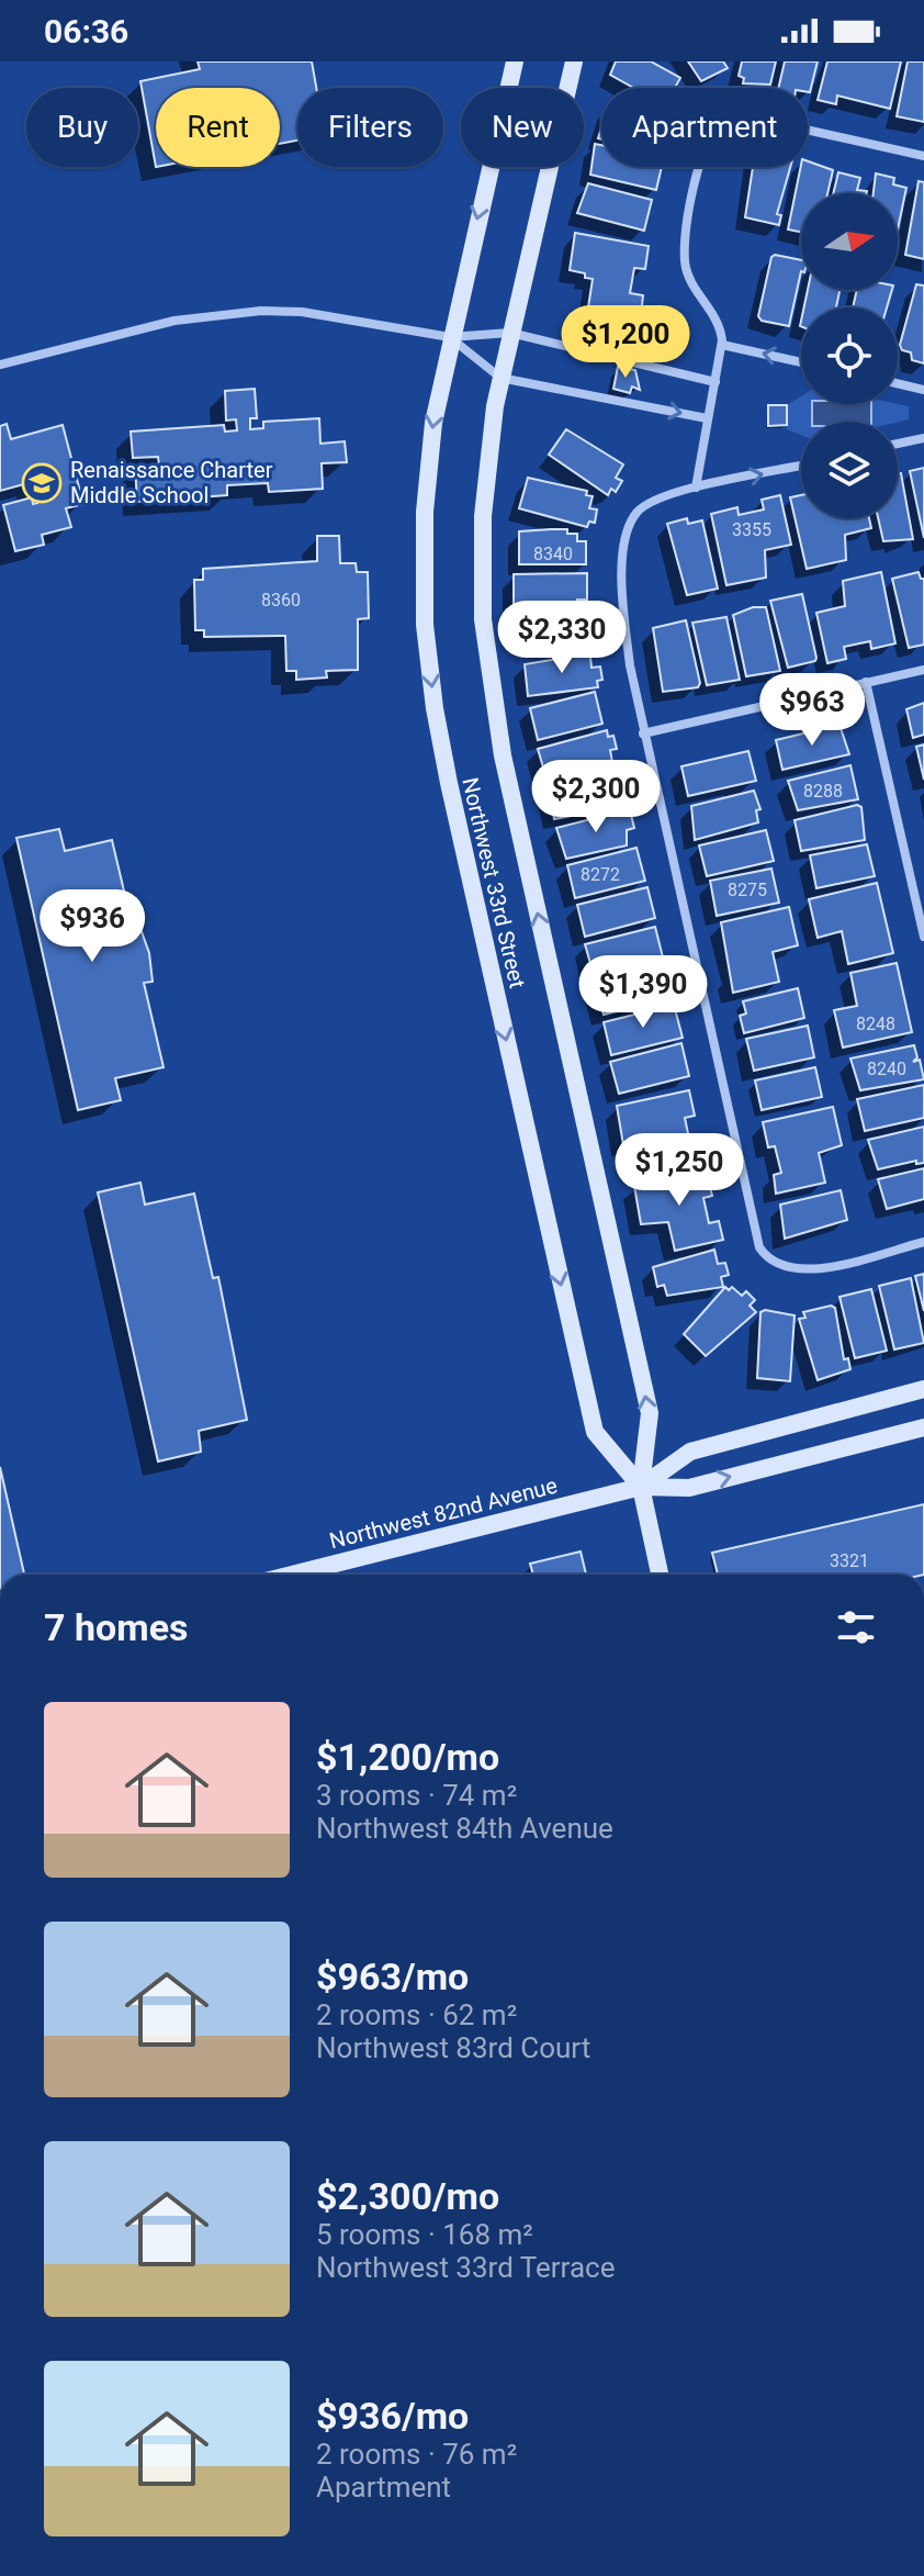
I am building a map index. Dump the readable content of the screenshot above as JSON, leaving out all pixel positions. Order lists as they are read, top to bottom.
{
  "streets": {
    "street": ["Northwest 33rd Street", "Northwest 82nd Avenue"]
  },
  "crossings": [
    ["Northwest 33rd Street", "Northwest 82nd Avenue"]
  ],
  "places": {
    "school or university": ["Renaissance Charter Middle School"]
  },
  "house_numbers": [
    "3355",
    "8340",
    "8360",
    "8288",
    "8272",
    "8275",
    "8248",
    "8240",
    "3321"
  ],
  "north": "right",
  "page": {
    "status": "06:36",
    "chip": [
      "Buy",
      "Rent",
      "Filters",
      "New",
      "Apartment"
    ],
    "price": [
      "$1,200",
      "$2,330",
      "$963",
      "$2,300",
      "$936",
      "$1,390",
      "$1,250"
    ],
    "heading": "7 homes",
    "list": [
      {
        "name": "$1,200/mo",
        "note": "3 rooms · 74 m² · Northwest 84th Avenue"
      },
      {
        "name": "$963/mo",
        "note": "2 rooms · 62 m² · Northwest 83rd Court"
      },
      {
        "name": "$2,300/mo",
        "note": "5 rooms · 168 m² · Northwest 33rd Terrace"
      },
      {
        "name": "$936/mo",
        "note": "2 rooms · 76 m² · Apartment"
      }
    ]
  }
}
